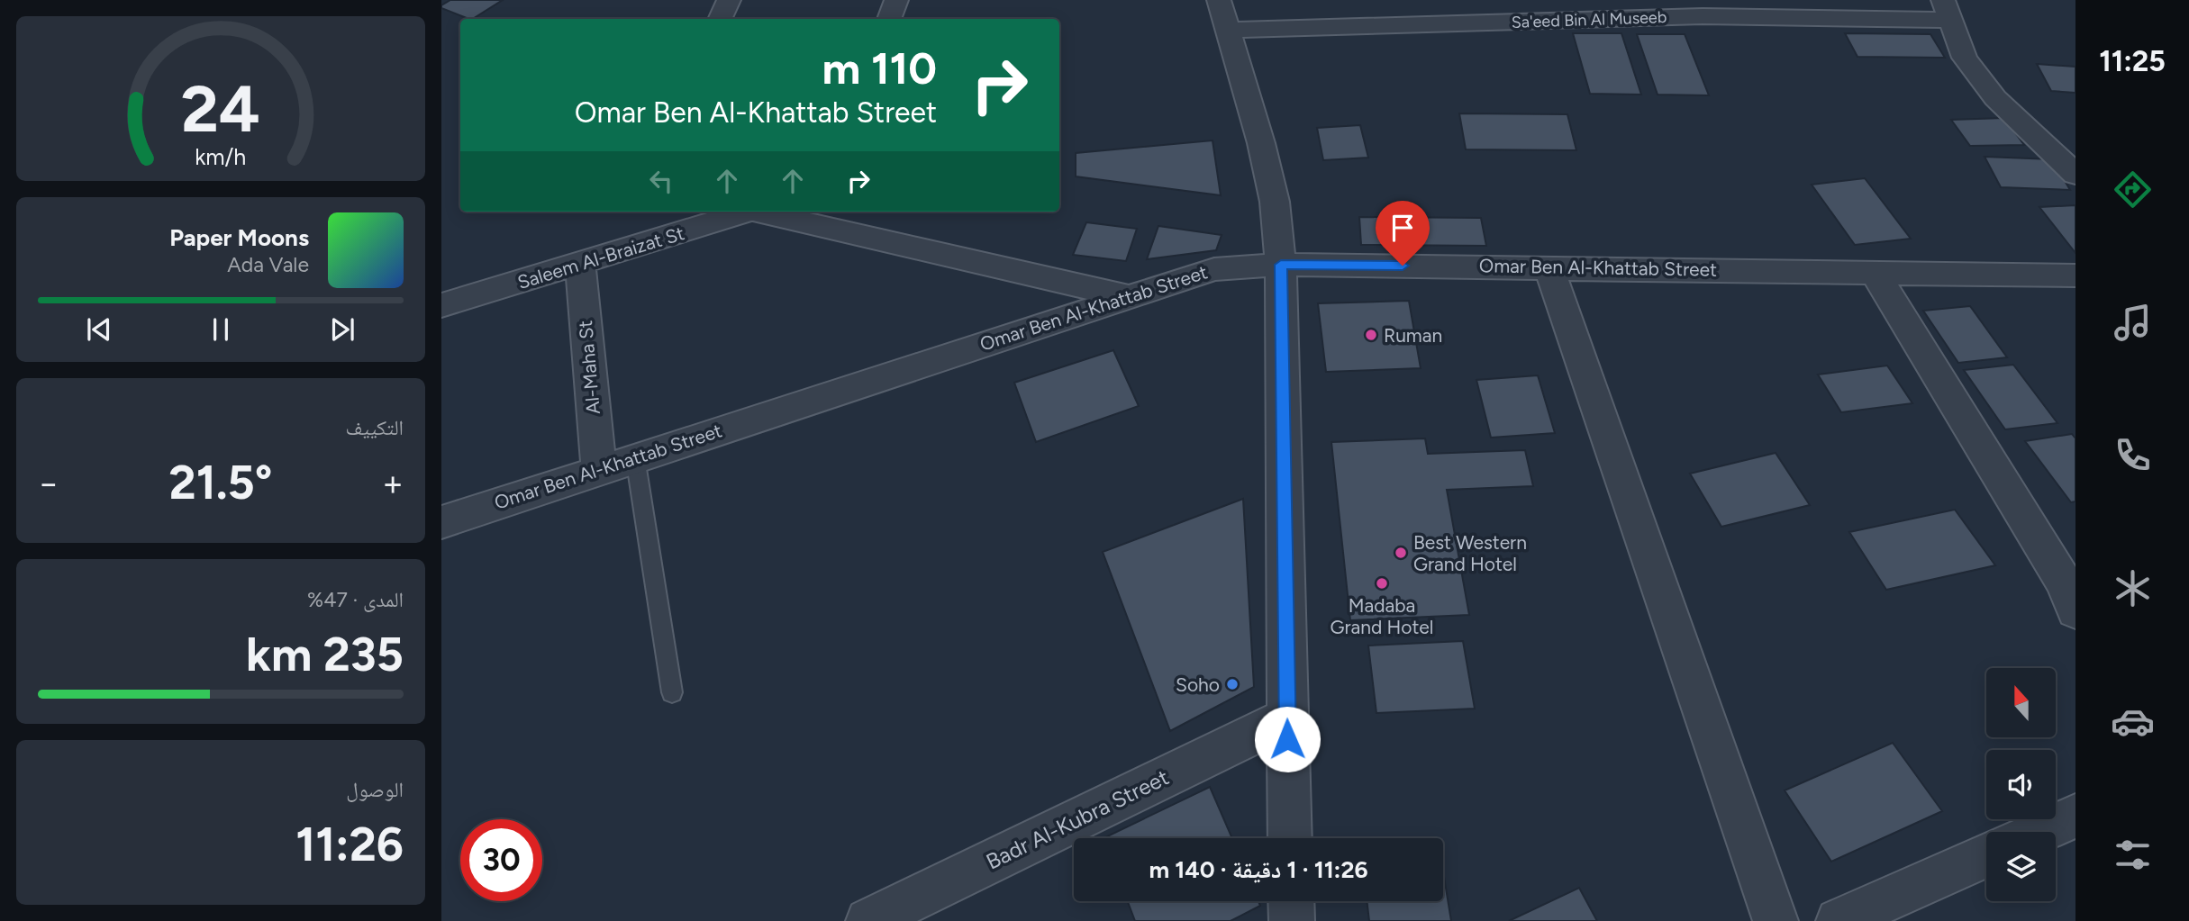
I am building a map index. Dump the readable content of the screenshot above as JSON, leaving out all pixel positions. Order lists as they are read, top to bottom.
{
  "streets": {
    "street": [
      "Sa'eed Bin Al Museeb",
      "Saleem Al-Braizat St",
      "Omar Ben Al-Khattab Street",
      "Al-Maha St",
      "Badr Al-Kubra Street"
    ]
  },
  "crossings": [
    ["Saleem Al-Braizat St", "Al-Maha St"],
    ["Omar Ben Al-Khattab Street", "Al-Maha St"]
  ],
  "places": [
    "Ruman",
    "Best Western Grand Hotel",
    "Madaba Grand Hotel",
    "Soho"
  ],
  "north": "top",
  "page": {
    "tabs": "11:25",
    "turn": ["110 m", "Omar Ben Al-Khattab Street"],
    "song": ["Paper Moons", "Ada Vale"],
    "tile": [
      "التكييف",
      ["المدى · 47%", "235 km"],
      ["الوصول", "11:26"]
    ],
    "heat": ["−", "21.5°", "+"],
    "limit": "30",
    "trip": "11:26 · 1 دقيقة · 140 m",
    "gauge": ["24", "km/h"]
  }
}
